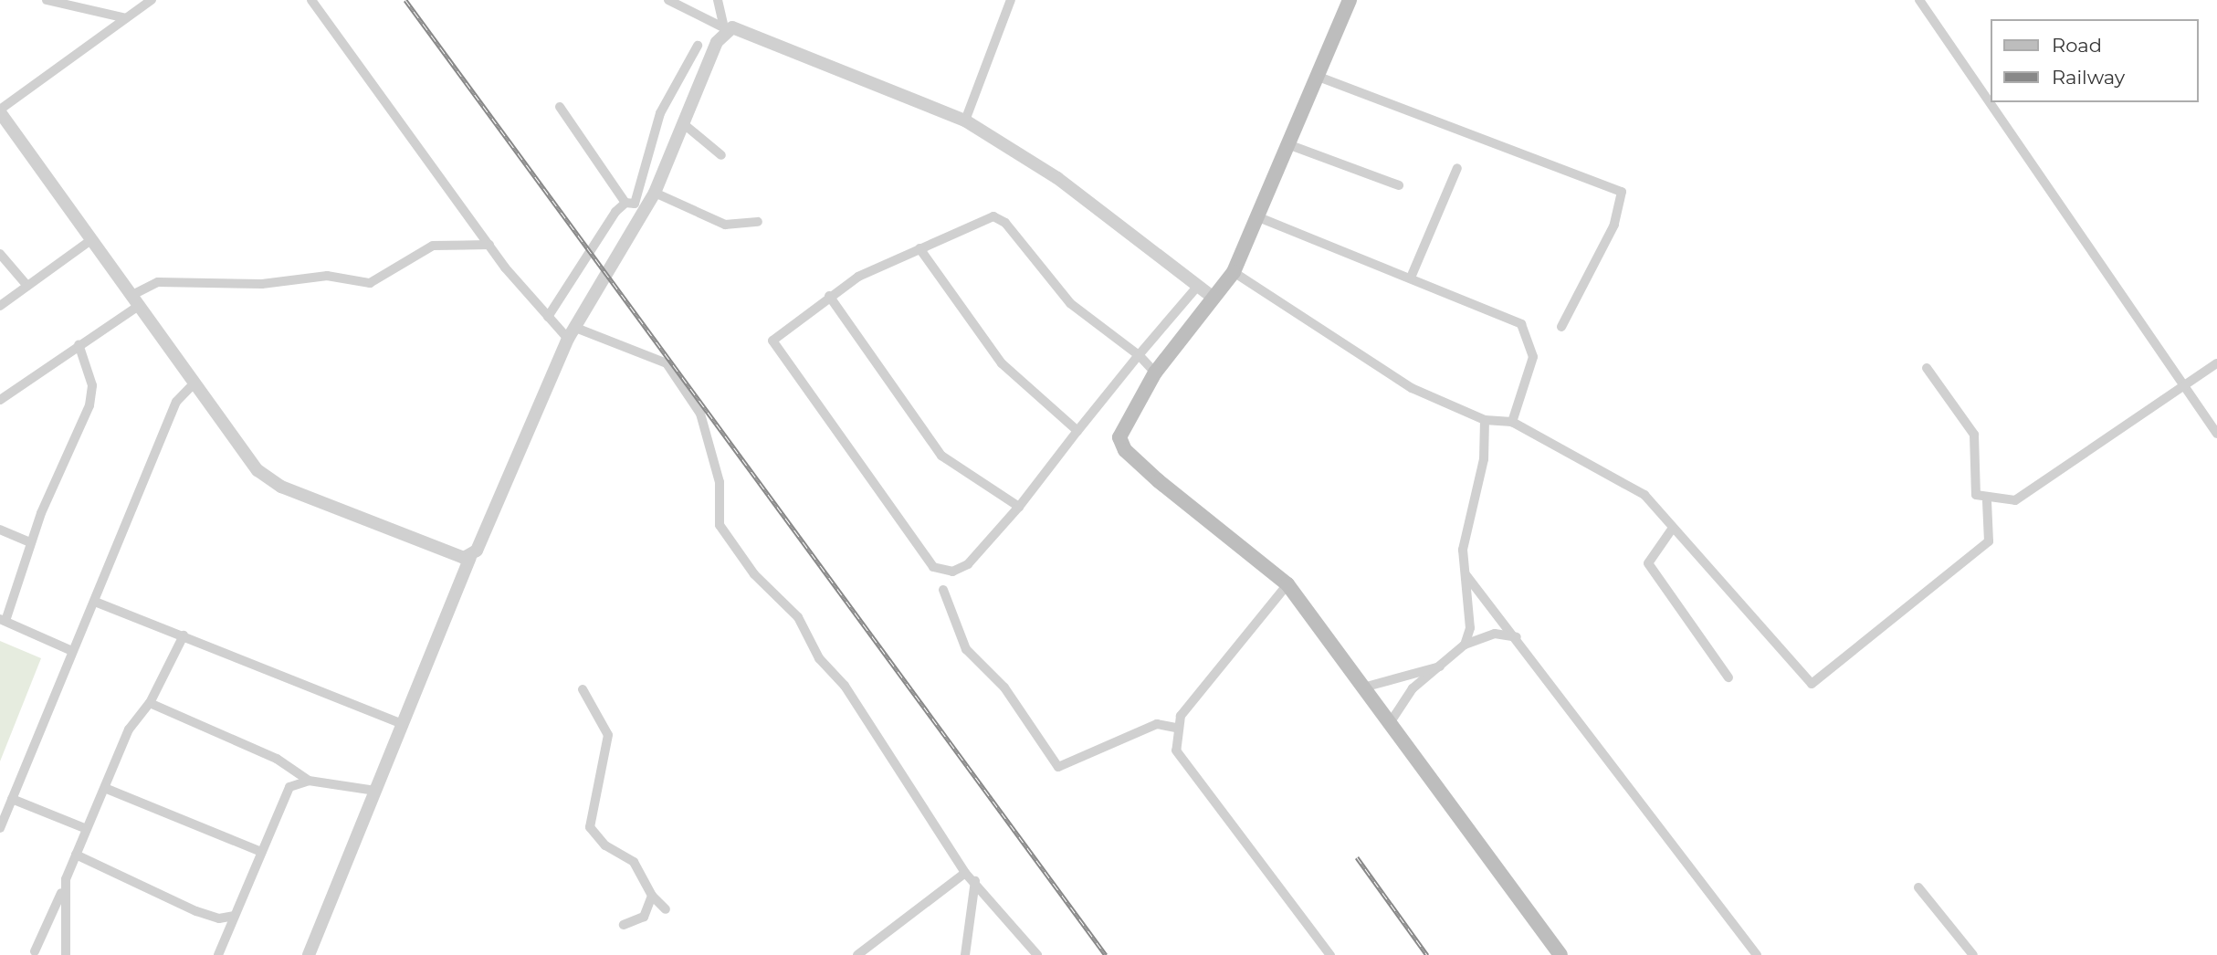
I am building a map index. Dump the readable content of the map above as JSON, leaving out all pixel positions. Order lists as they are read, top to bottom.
{
  "legend": ["Road", "Railway"]
}
